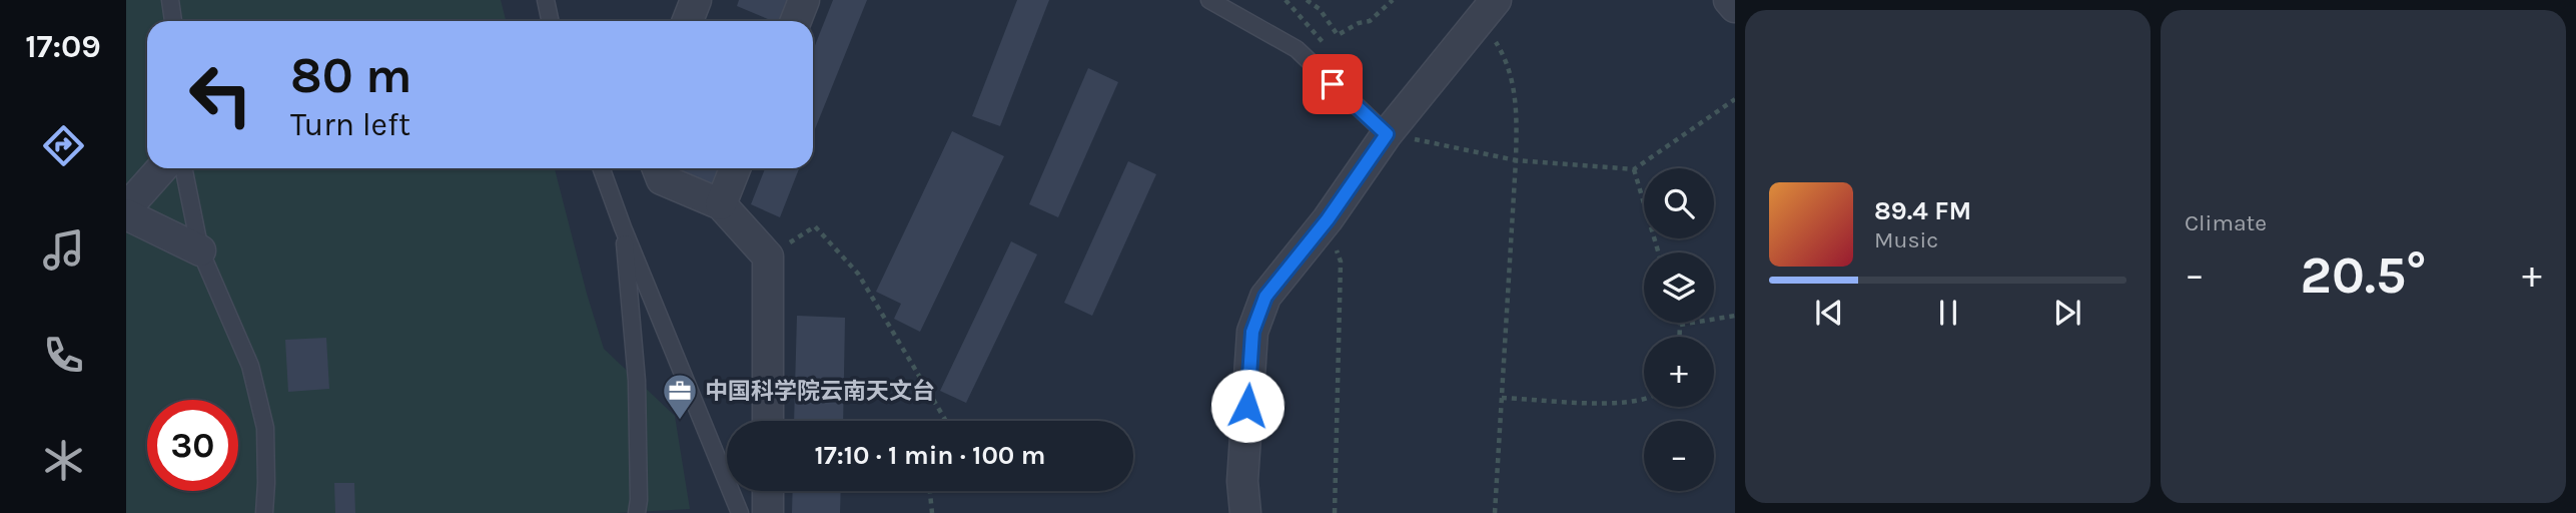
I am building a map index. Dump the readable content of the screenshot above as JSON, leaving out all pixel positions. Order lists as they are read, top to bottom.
{
  "places": {
    "office": ["中国科学院云南天文台"]
  },
  "page": {
    "tabs": "17:09",
    "tile": "Climate",
    "turn": ["80 m", "Turn left"],
    "map_buttons": ["+", "−"],
    "song": ["89.4 FM", "Music"],
    "heat": ["−", "20.5°", "+"],
    "limit": "30",
    "trip": "17:10 · 1 min · 100 m"
  }
}
